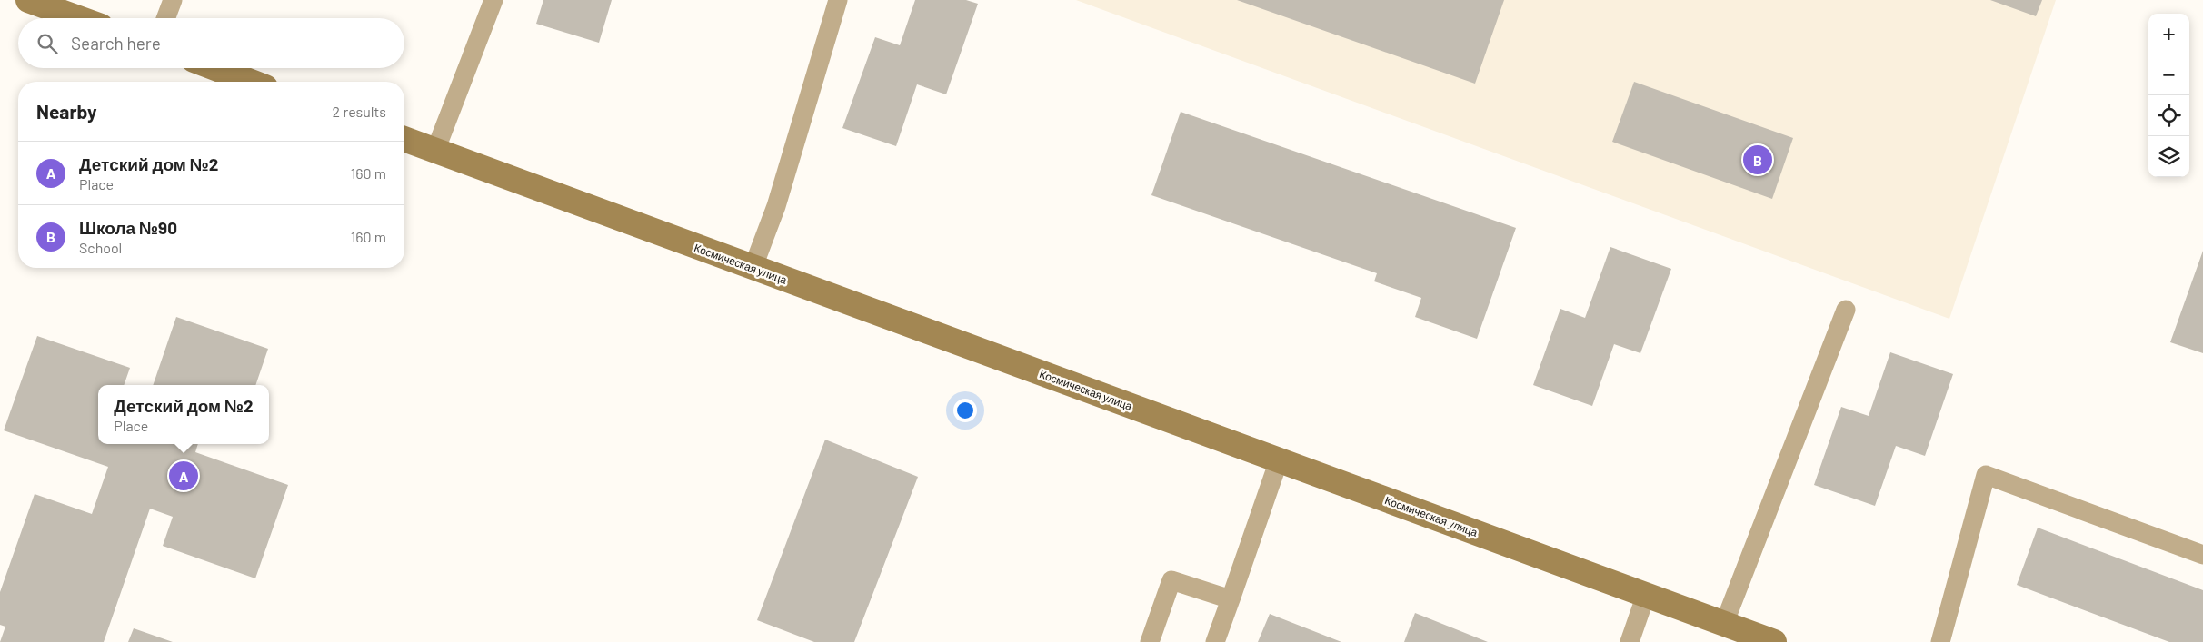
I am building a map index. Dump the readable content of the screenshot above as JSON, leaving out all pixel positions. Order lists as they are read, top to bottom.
{
  "streets": {
    "main road": ["Космическая улица"]
  },
  "page": {
    "map_buttons": ["+", "−"],
    "search": "Search here",
    "heading": ["Nearby", "2 results"],
    "list": [
      {
        "mark": "A",
        "name": "Детский дом №2",
        "note": "Place",
        "value": "160 m"
      },
      {
        "mark": "B",
        "name": "Школа №90",
        "note": "School",
        "value": "160 m"
      }
    ],
    "pins": ["B", "A"],
    "popup": ["Детский дом №2", "Place"]
  }
}
